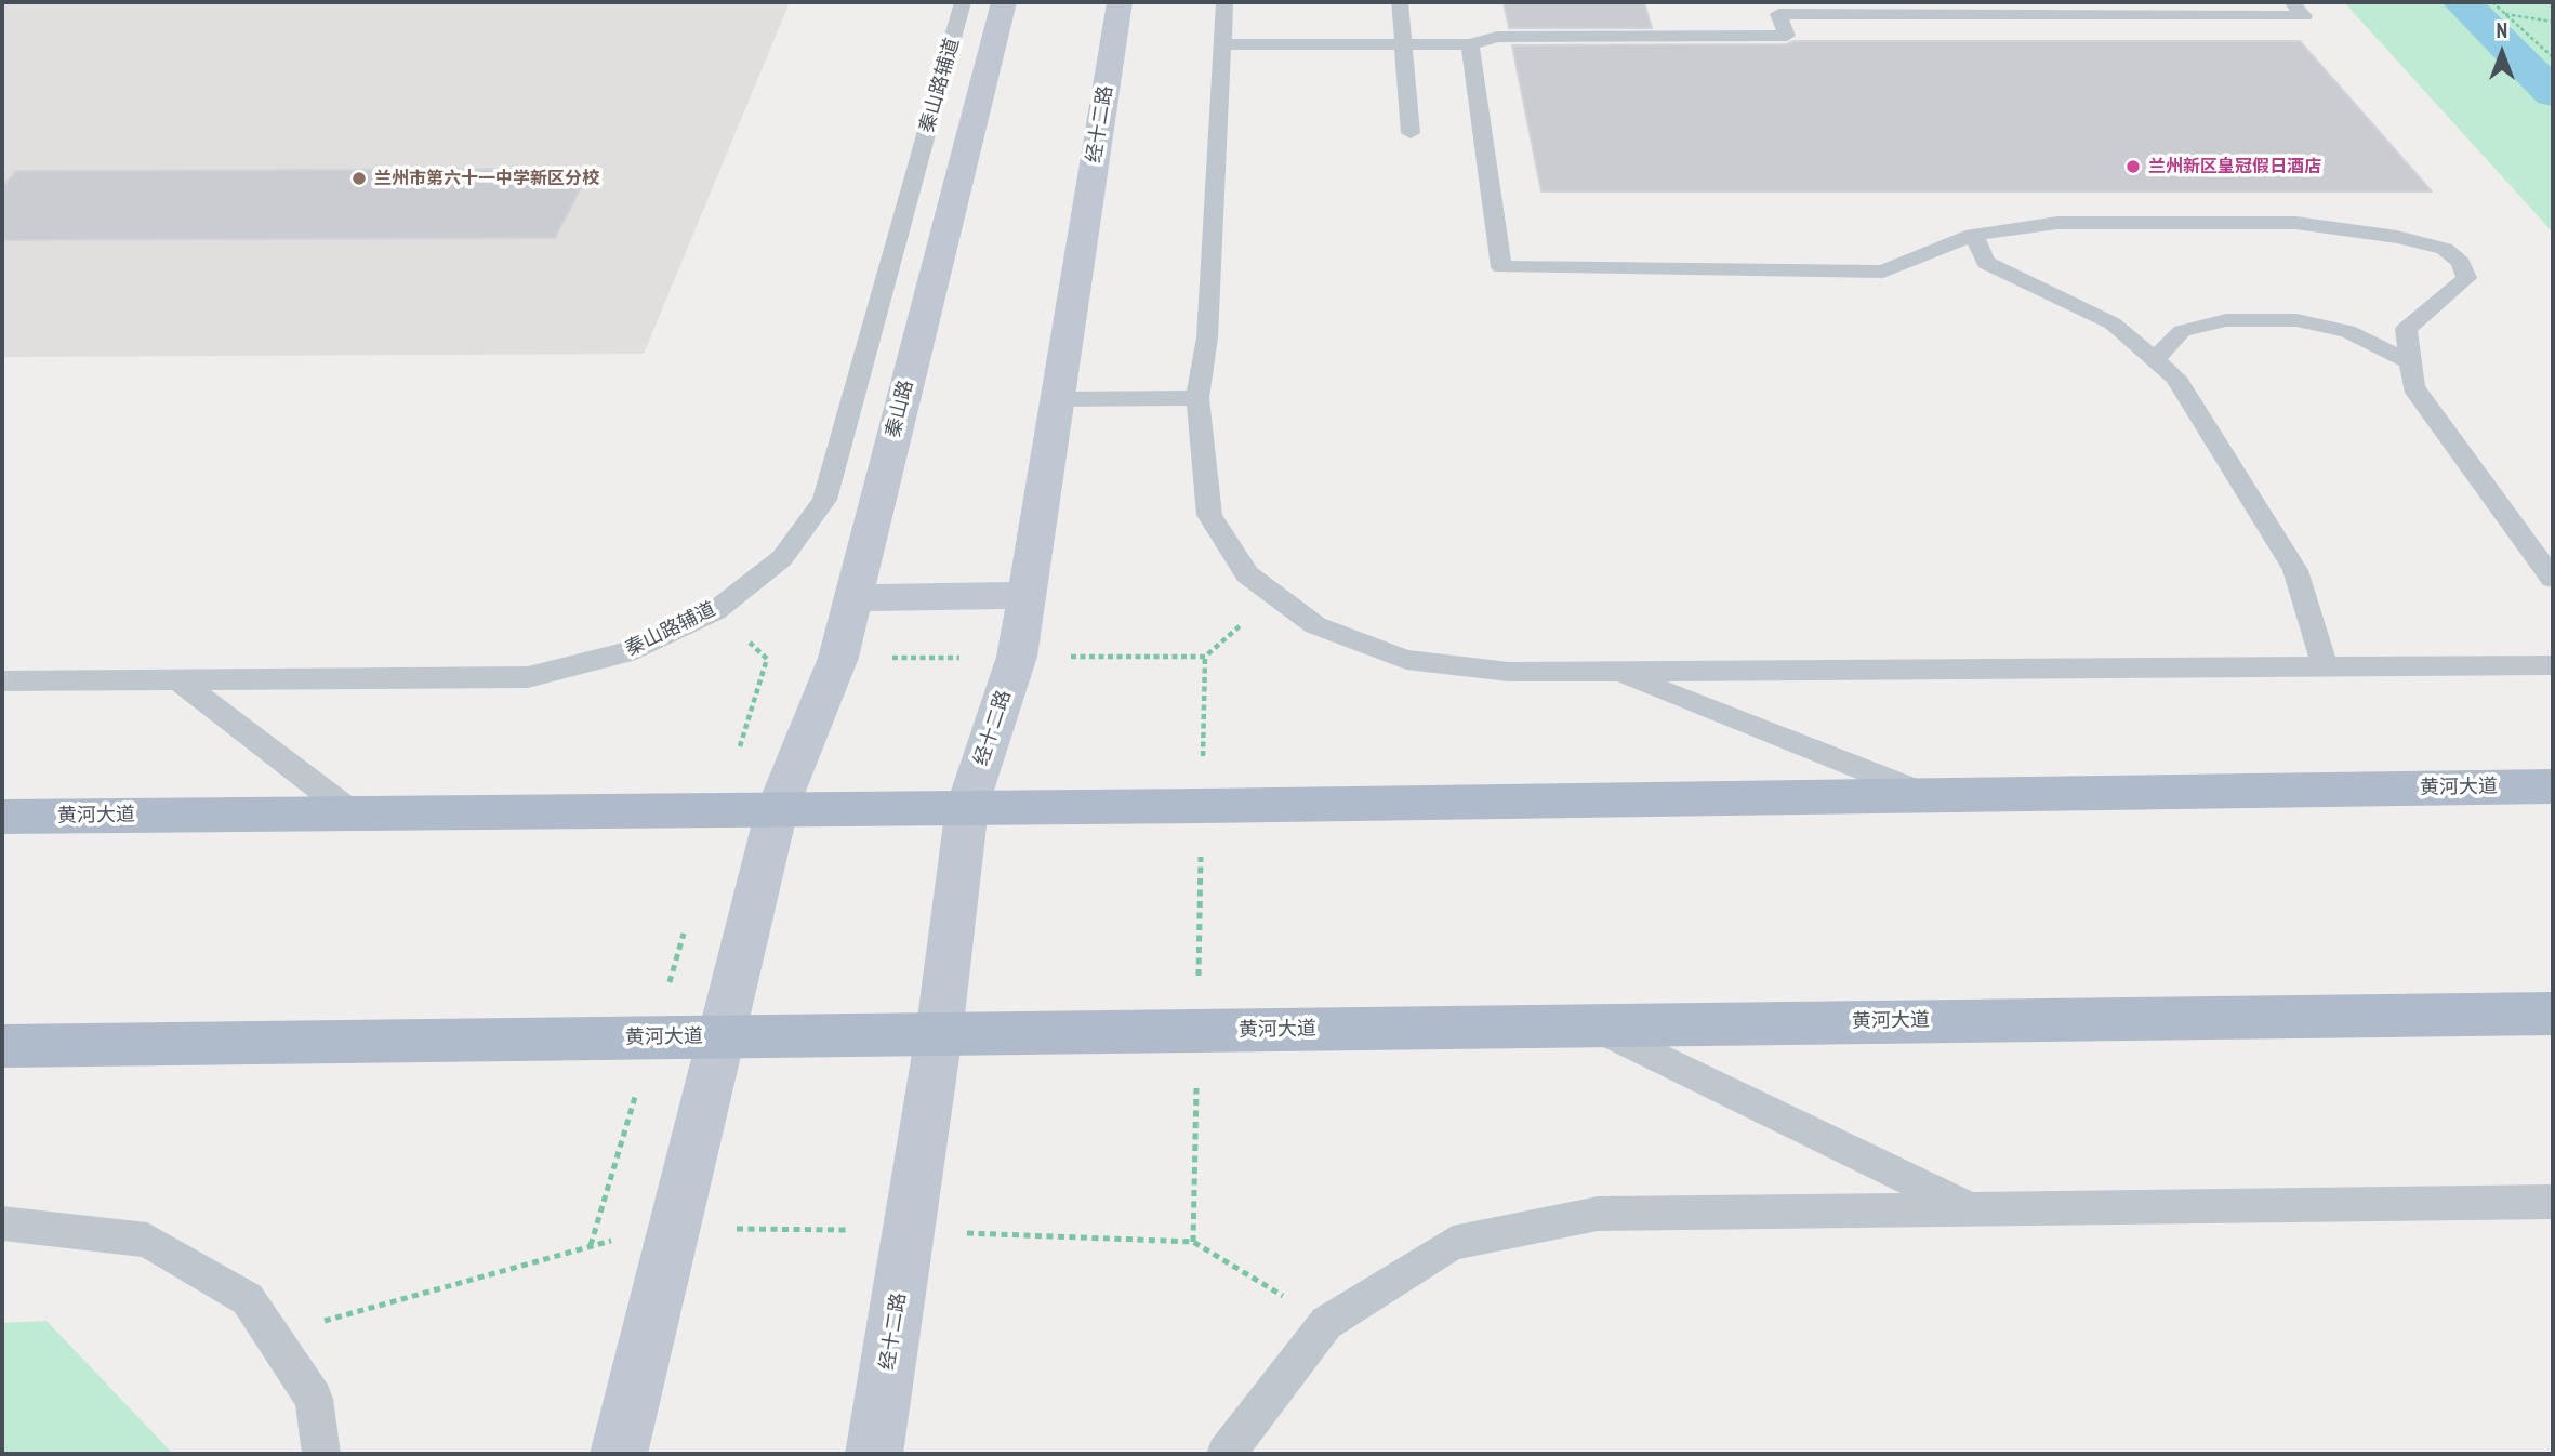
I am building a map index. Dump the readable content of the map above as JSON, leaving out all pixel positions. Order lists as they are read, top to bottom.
{
  "streets": {
    "main road": ["黄河大道"],
    "street": ["经十二路", "秦山路"],
    "lane": ["秦山路辅道"]
  },
  "crossings": [
    ["经十二路", "黄河大道"],
    ["秦山路", "黄河大道"]
  ],
  "places": ["兰州新区皇冠假日酒店", "兰州市第六十一中学新区分校"],
  "north": "top"
}
